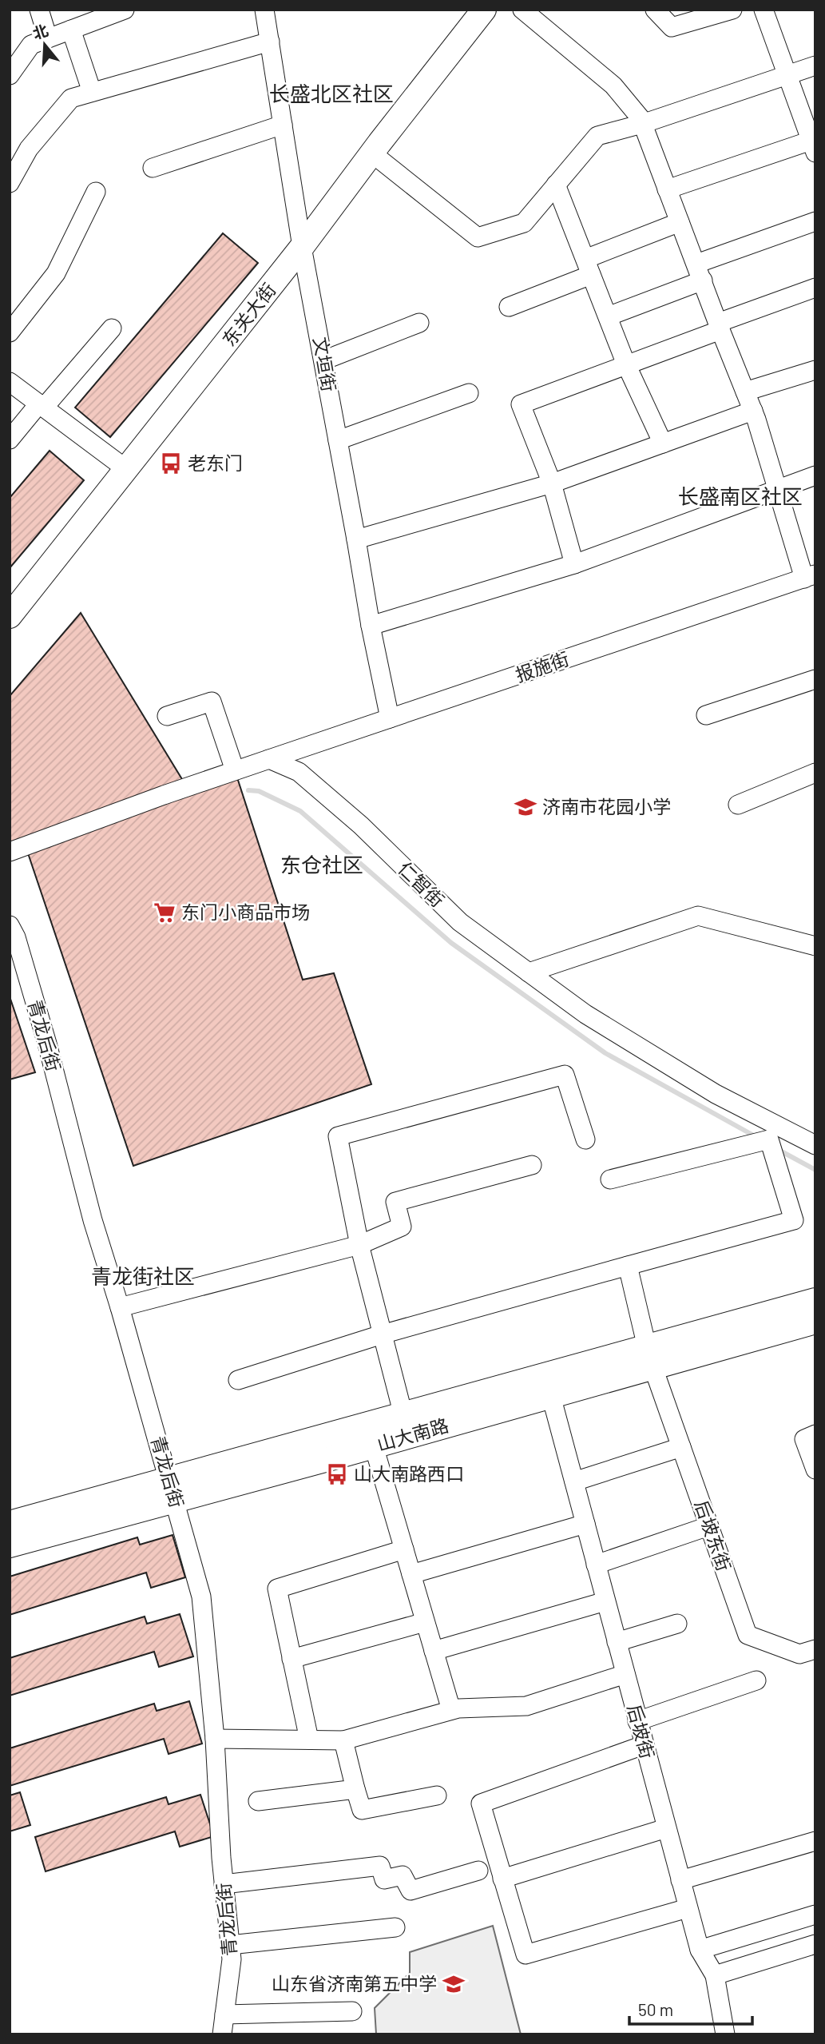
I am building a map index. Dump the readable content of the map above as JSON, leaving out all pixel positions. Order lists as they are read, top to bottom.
{
  "streets": {
    "main road": ["东关大街", "山大南路"],
    "street": [
      "文垣街",
      "报施街",
      "仁智街",
      "青龙后街",
      "后坡东街",
      "后坡街"
    ]
  },
  "crossings": [
    ["东关大街", "文垣街"],
    ["文垣街", "报施街"],
    ["报施街", "仁智街"],
    ["青龙后街", "山大南路"],
    ["山大南路", "后坡东街"],
    ["山大南路", "后坡街"]
  ],
  "districts": [
    "长盛北区社区",
    "长盛南区社区",
    "东仓社区",
    "青龙街社区"
  ],
  "places": {
    "bus stop": ["老东门", "山大南路西口"],
    "school or university": ["济南市花园小学", "山东省济南第五中学"],
    "supermarket": ["东门小商品市场"]
  },
  "scale_bar": "50 m",
  "north": "top"
}
